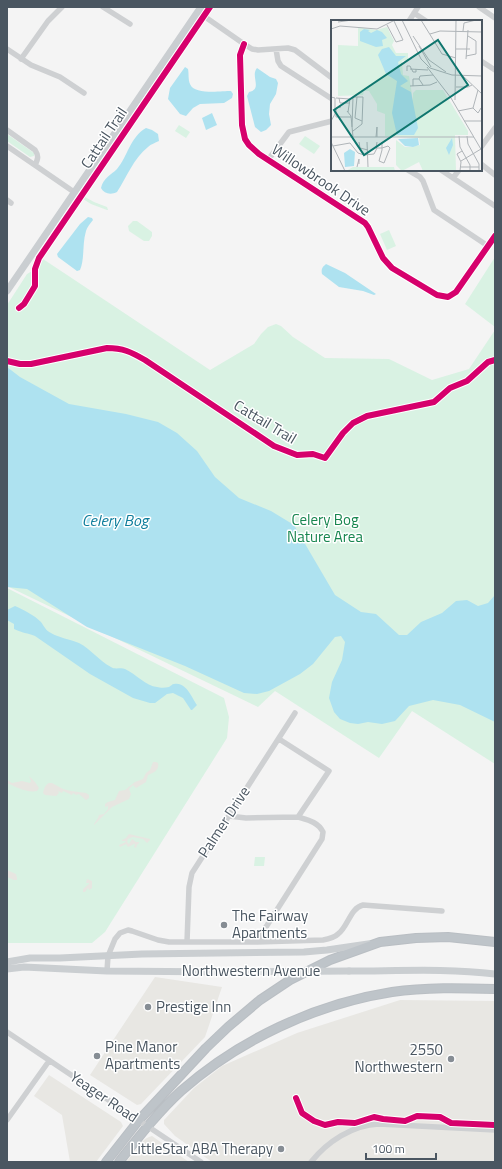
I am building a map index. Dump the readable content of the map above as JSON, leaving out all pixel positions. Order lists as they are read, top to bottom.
{
  "streets": {
    "main road": ["Northwestern Avenue"],
    "street": ["Willowbrook Drive", "Palmer Drive", "Yeager Road"],
    "cycle path": ["Cattail Trail"]
  },
  "water": ["Celery Bog"],
  "parks": ["Celery Bog Nature Area"],
  "places": [
    "The Fairway Apartments",
    "Prestige Inn",
    "Pine Manor Apartments",
    "2550 Northwestern",
    "LittleStar ABA Therapy"
  ],
  "scale_bar": "100 m"
}
